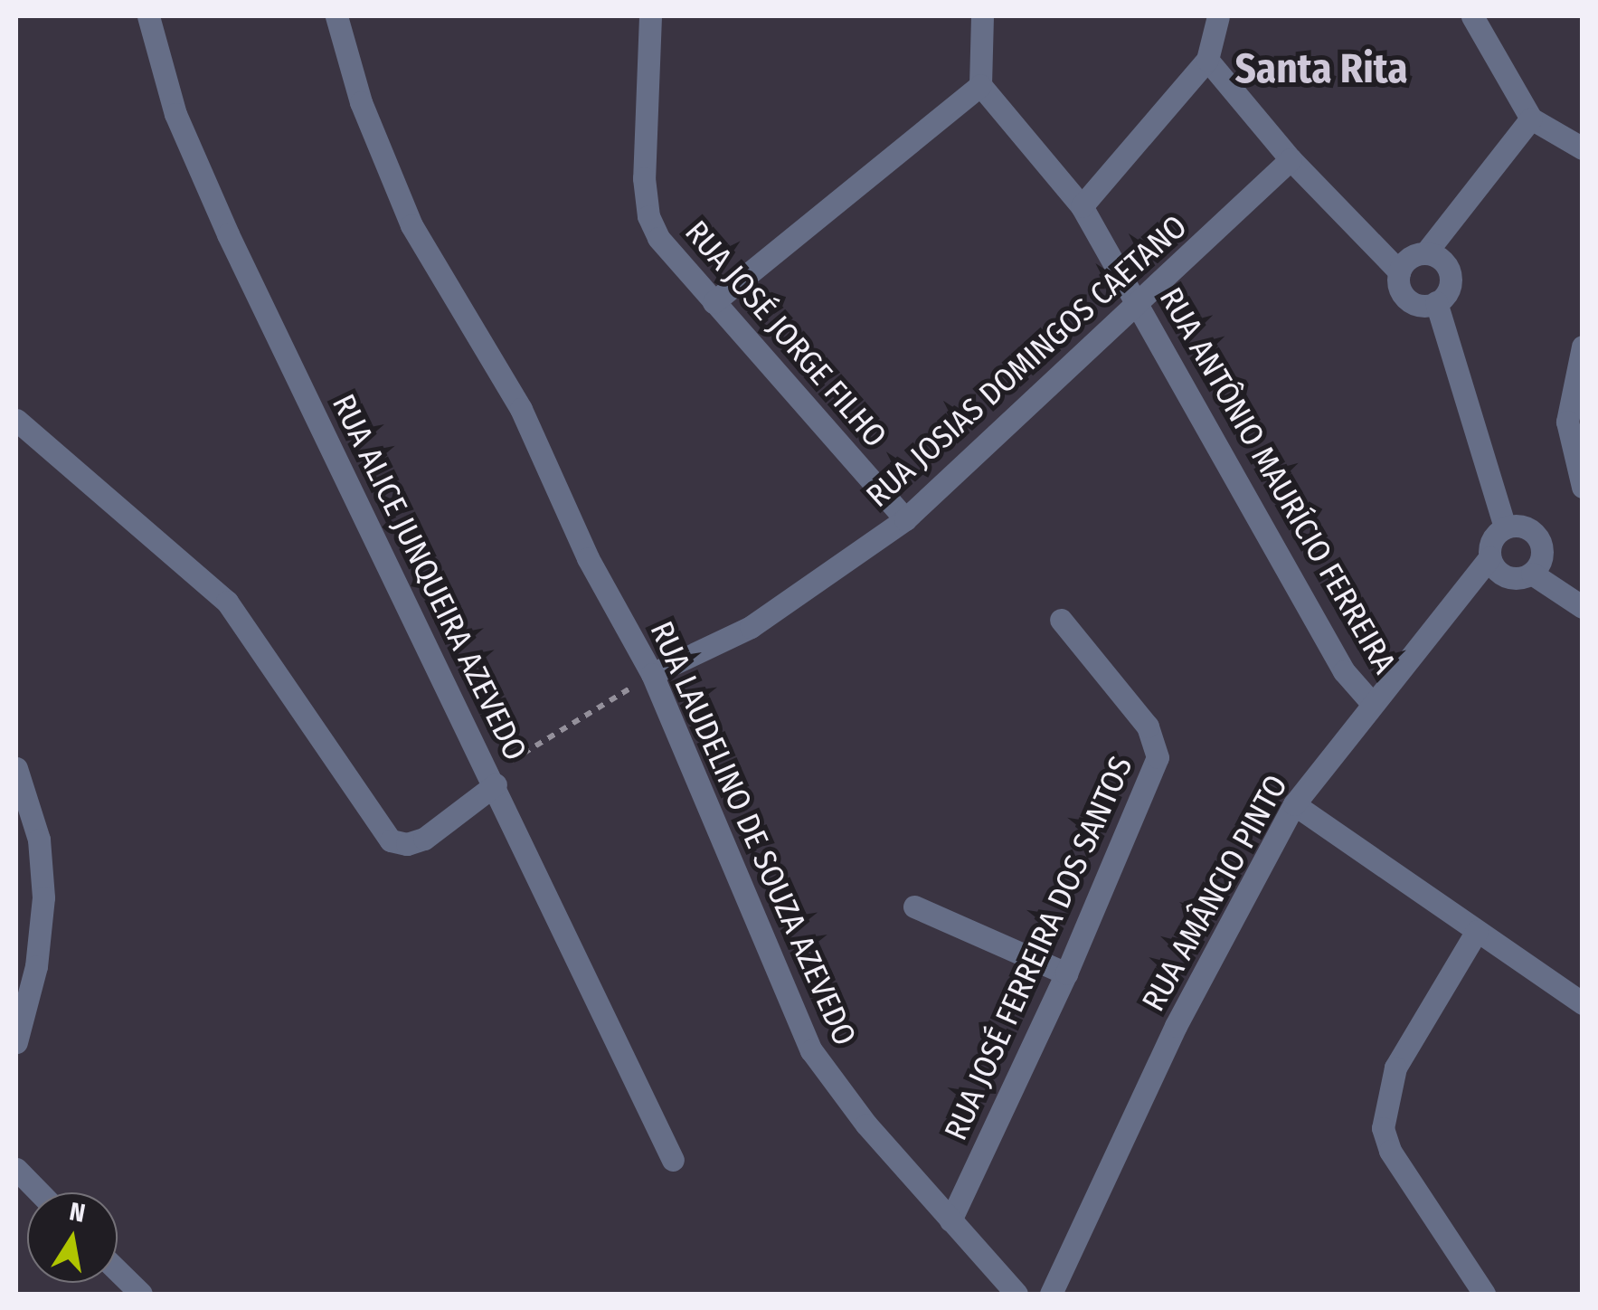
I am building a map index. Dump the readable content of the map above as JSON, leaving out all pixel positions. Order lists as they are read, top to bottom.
{
  "streets": {
    "street": [
      "RUA JOSÉ JORGE FILHO",
      "RUA JOSIAS DOMINGOS CAETANO",
      "RUA ANTÔNIO MAURÍCIO FERREIRA",
      "RUA ALICE JUNQUEIRA AZEVEDO",
      "RUA LAUDELINO DE SOUZA AZEVEDO",
      "RUA AMÂNCIO PINTO",
      "RUA JOSÉ FERREIRA DOS SANTOS"
    ]
  },
  "crossings": [
    ["RUA JOSÉ JORGE FILHO", "RUA JOSIAS DOMINGOS CAETANO"],
    ["RUA JOSIAS DOMINGOS CAETANO", "RUA ANTÔNIO MAURÍCIO FERREIRA"],
    ["RUA JOSIAS DOMINGOS CAETANO", "RUA LAUDELINO DE SOUZA AZEVEDO"],
    ["RUA ANTÔNIO MAURÍCIO FERREIRA", "RUA AMÂNCIO PINTO"],
    ["RUA LAUDELINO DE SOUZA AZEVEDO", "RUA JOSÉ FERREIRA DOS SANTOS"]
  ],
  "districts": ["Santa Rita"],
  "north": "top"
}
